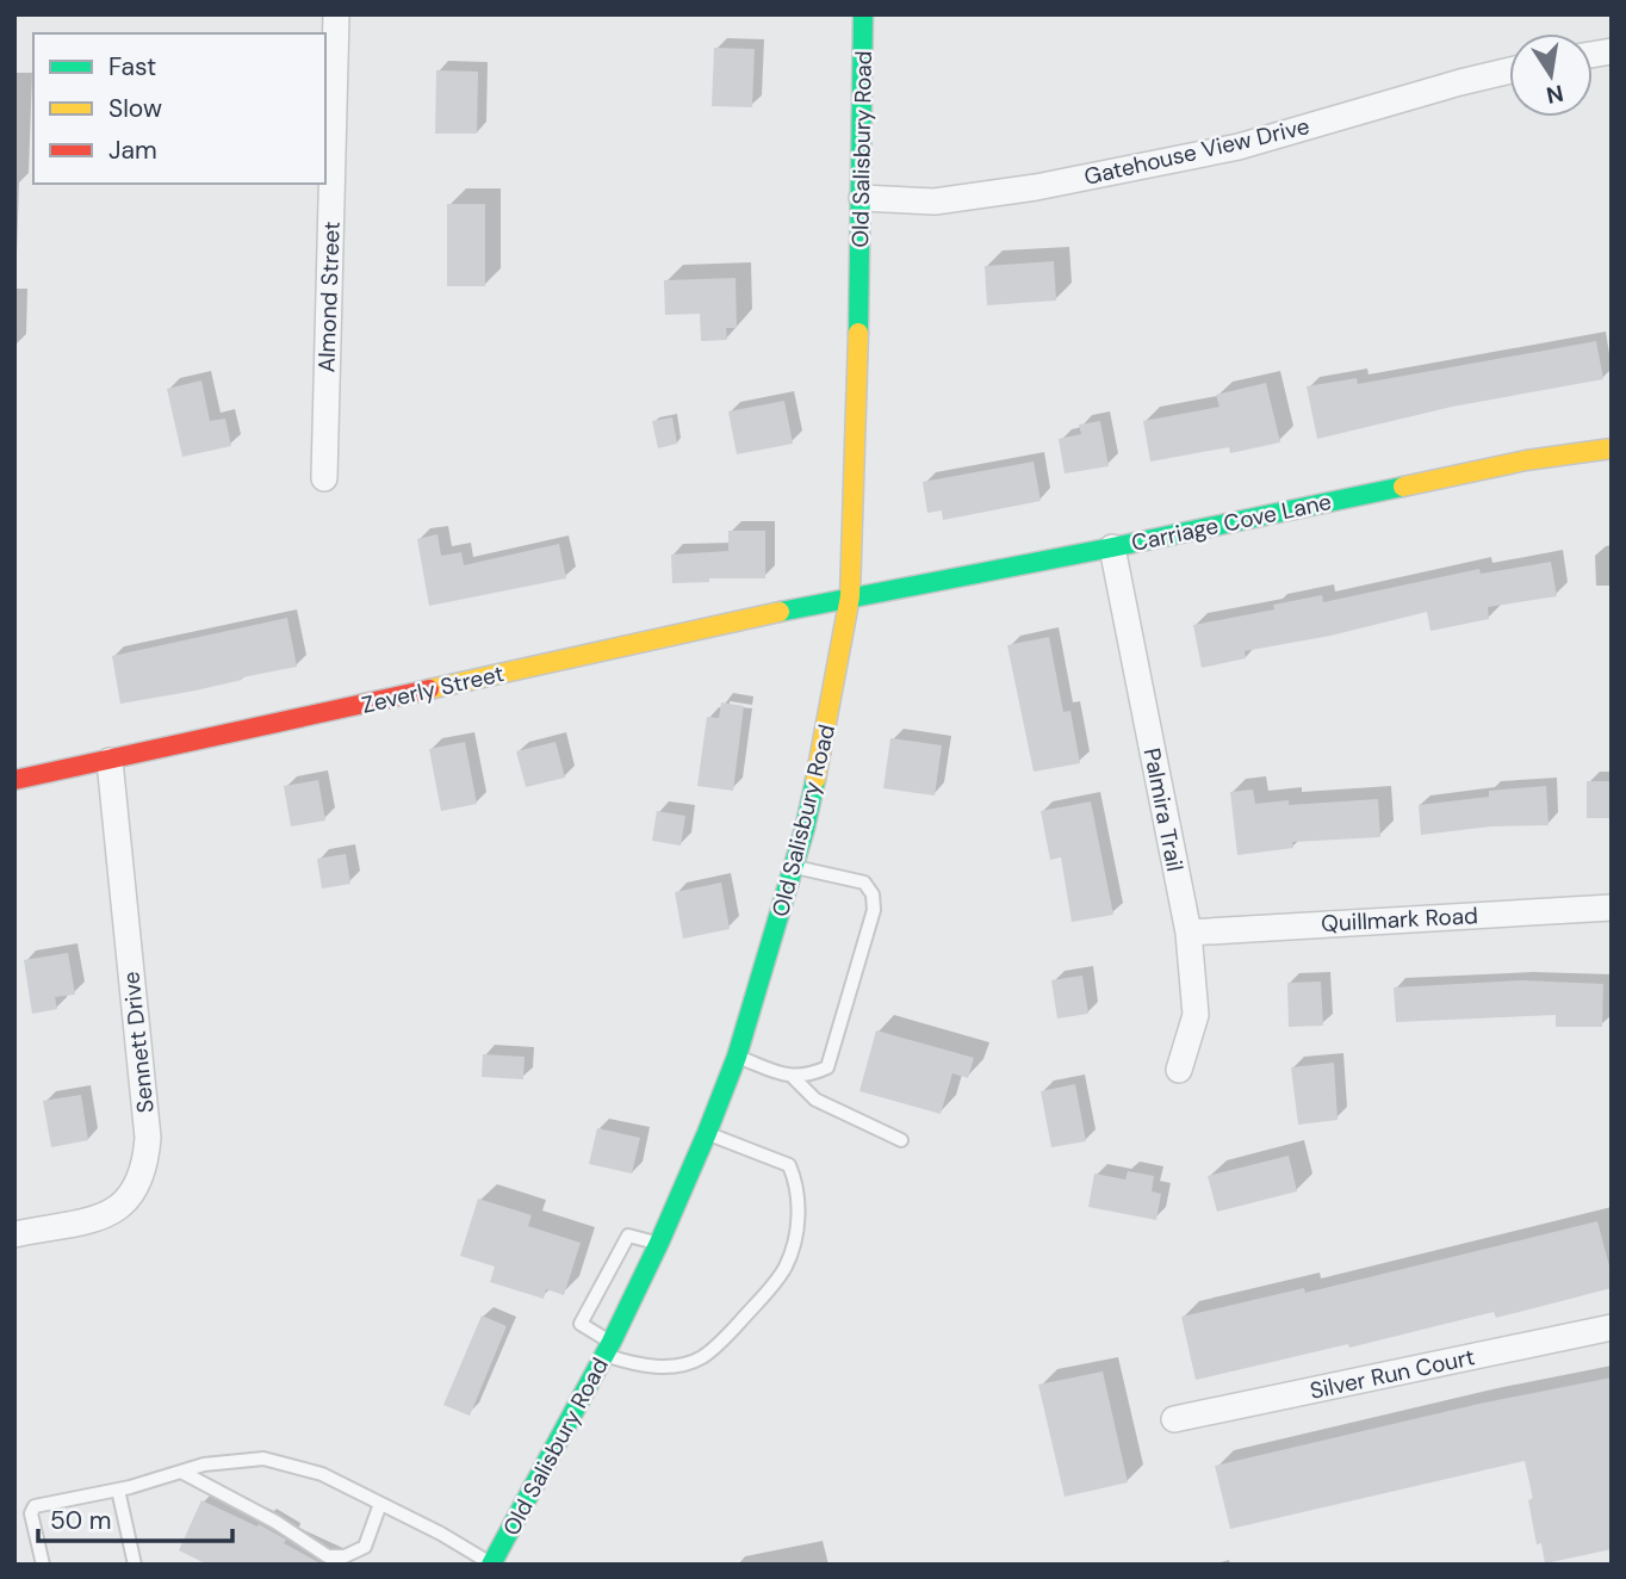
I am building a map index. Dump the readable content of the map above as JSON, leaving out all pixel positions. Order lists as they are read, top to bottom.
{
  "streets": {
    "street": [
      "Old Salisbury Road",
      "Gatehouse View Drive",
      "Almond Street",
      "Carriage Cove Lane",
      "Zeverly Street",
      "Palmira Trail",
      "Quillmark Road",
      "Sennett Drive",
      "Silver Run Court"
    ]
  },
  "crossings": [
    ["Old Salisbury Road", "Gatehouse View Drive"],
    ["Old Salisbury Road", "Carriage Cove Lane"],
    ["Old Salisbury Road", "Zeverly Street"],
    ["Carriage Cove Lane", "Zeverly Street"],
    ["Carriage Cove Lane", "Palmira Trail"],
    ["Zeverly Street", "Sennett Drive"],
    ["Palmira Trail", "Quillmark Road"]
  ],
  "legend": ["Fast", "Slow", "Jam"],
  "scale_bar": "50 m",
  "north": "bottom"
}
